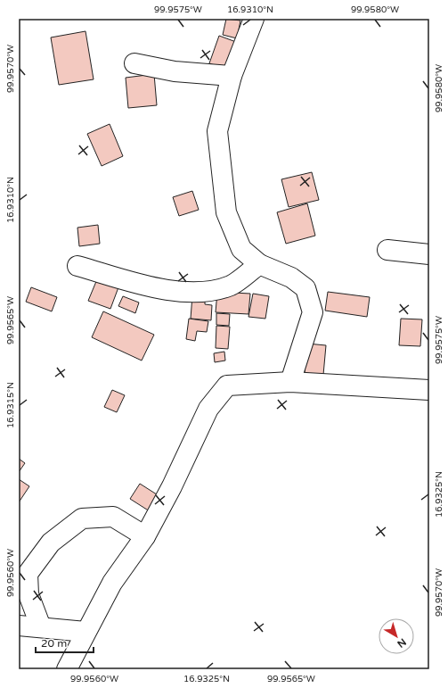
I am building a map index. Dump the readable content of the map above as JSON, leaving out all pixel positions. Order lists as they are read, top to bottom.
{
  "scale_bar": "20 m",
  "north": "bottom right",
  "coordinates": [
    "99.9575°W",
    "16.9310°N",
    "99.9580°W",
    "99.9570°W",
    "99.9565°W",
    "16.9315°N",
    "16.9325°N",
    "99.9560°W"
  ]
}
